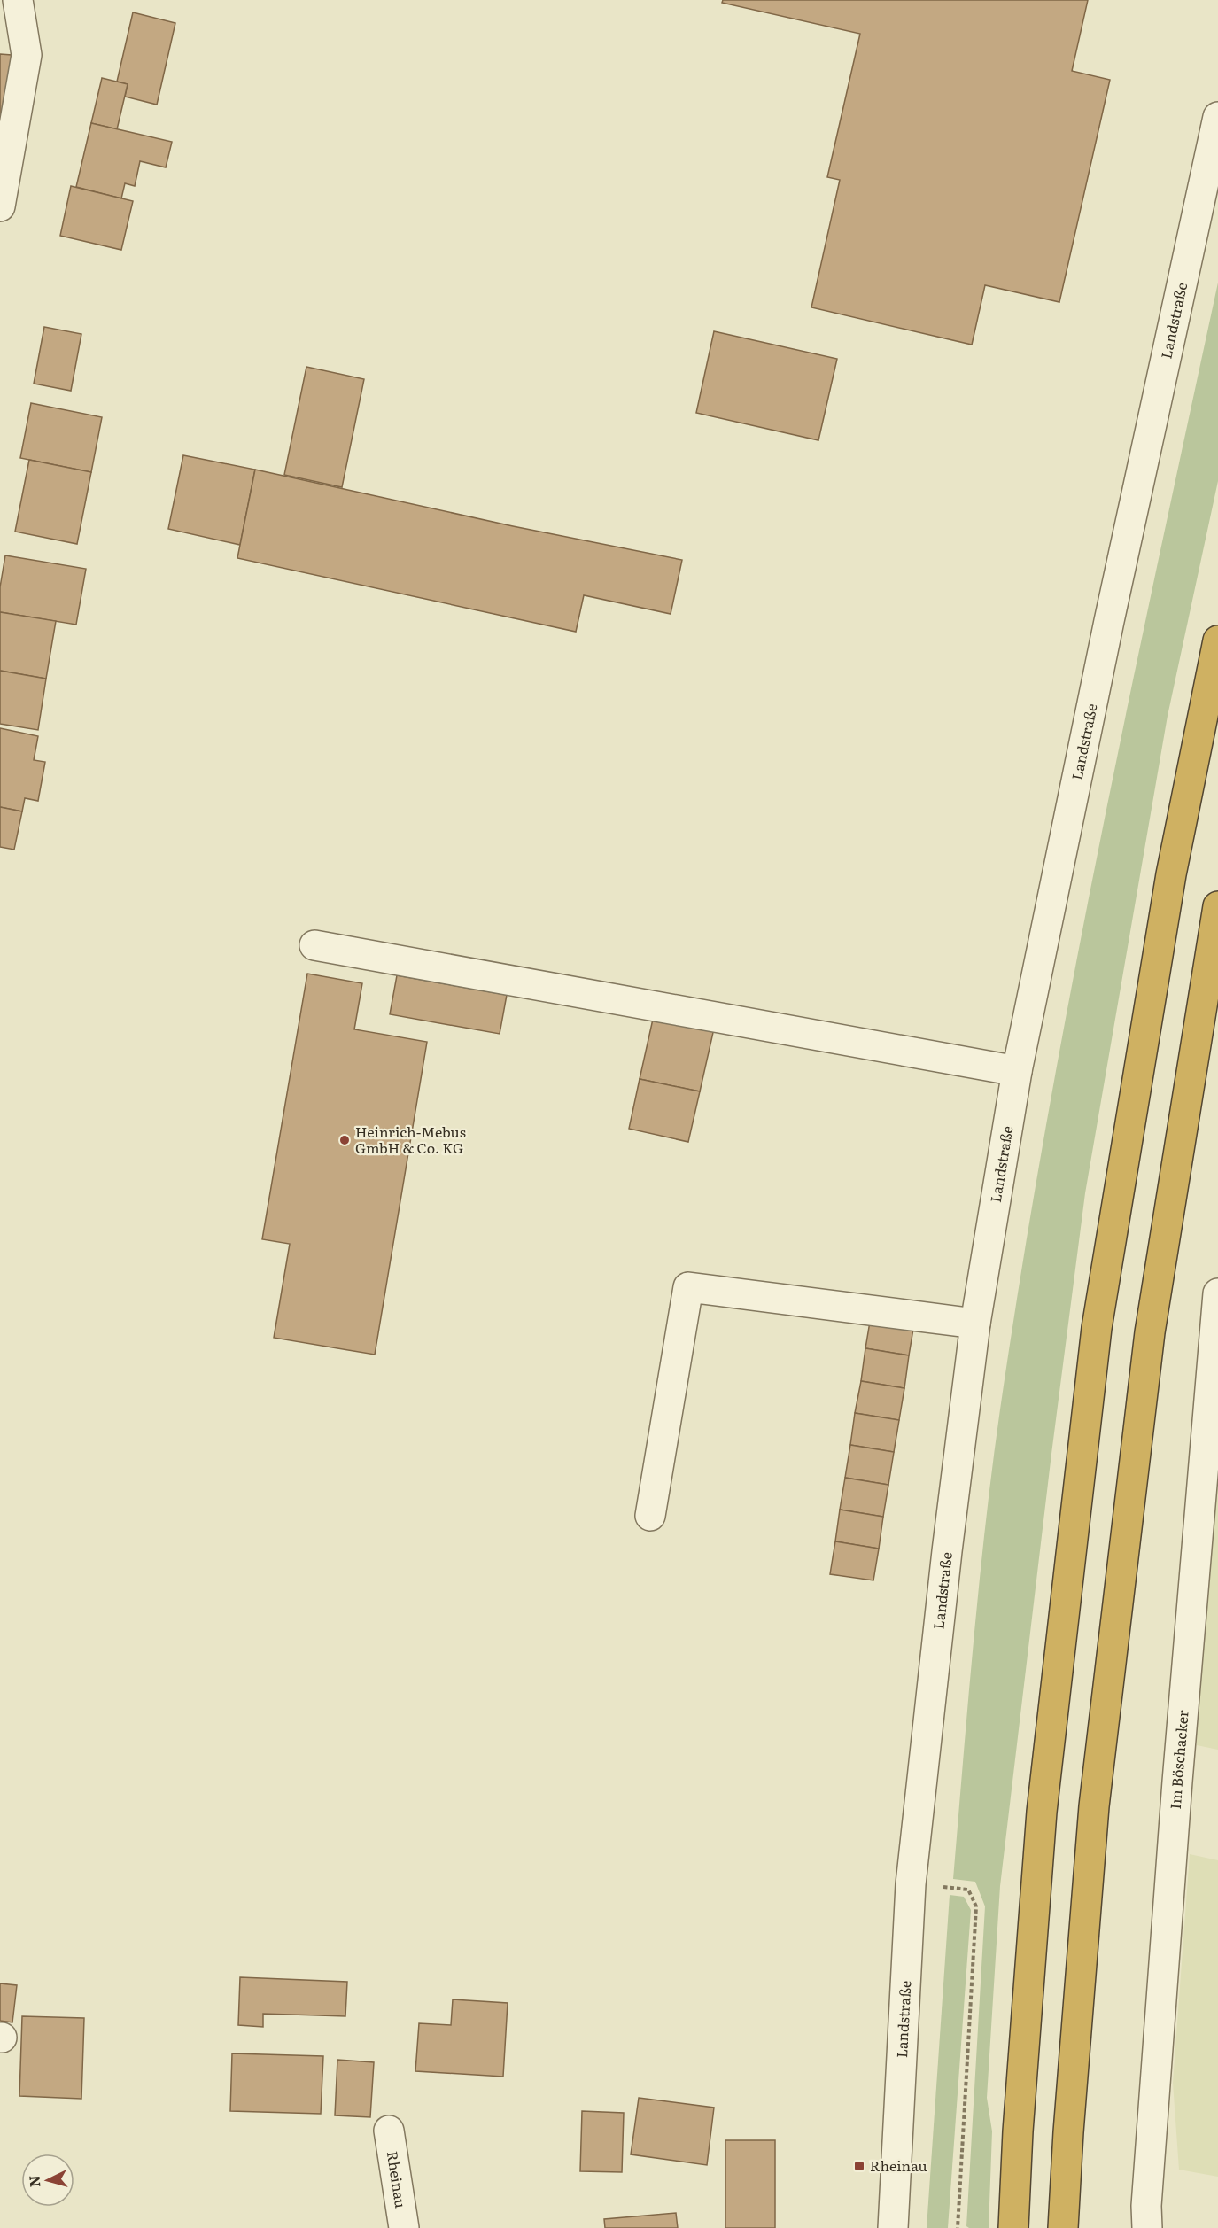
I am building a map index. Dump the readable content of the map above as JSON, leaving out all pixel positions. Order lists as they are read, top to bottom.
{
  "streets": {
    "street": ["Landstraße", "Im Böschacker", "Rheinau"]
  },
  "places": {
    "other": ["Heinrich-Mebus GmbH & Co. KG"],
    "transit": ["Rheinau"]
  },
  "north": "left"
}
